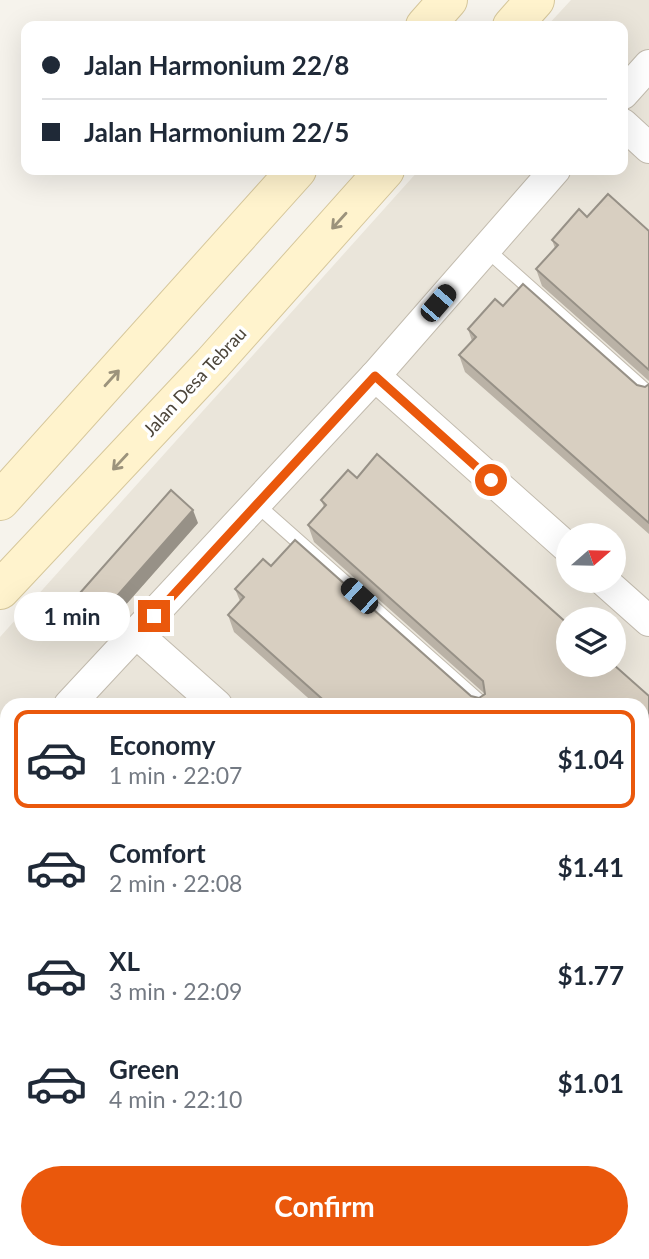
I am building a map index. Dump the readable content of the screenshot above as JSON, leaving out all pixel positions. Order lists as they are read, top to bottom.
{
  "streets": {
    "main road": ["Jalan Desa Tebrau"]
  },
  "north": "right",
  "page": {
    "banner": ["Jalan Harmonium 22/8", "Jalan Harmonium 22/5"],
    "bubble": "1 min",
    "list": [
      {
        "name": "Economy",
        "note": "1 min · 22:07",
        "value": "$1.04"
      },
      {
        "name": "Comfort",
        "note": "2 min · 22:08",
        "value": "$1.41"
      },
      {
        "name": "XL",
        "note": "3 min · 22:09",
        "value": "$1.77"
      },
      {
        "name": "Green",
        "note": "4 min · 22:10",
        "value": "$1.01"
      }
    ],
    "buttons": "Confirm"
  }
}
